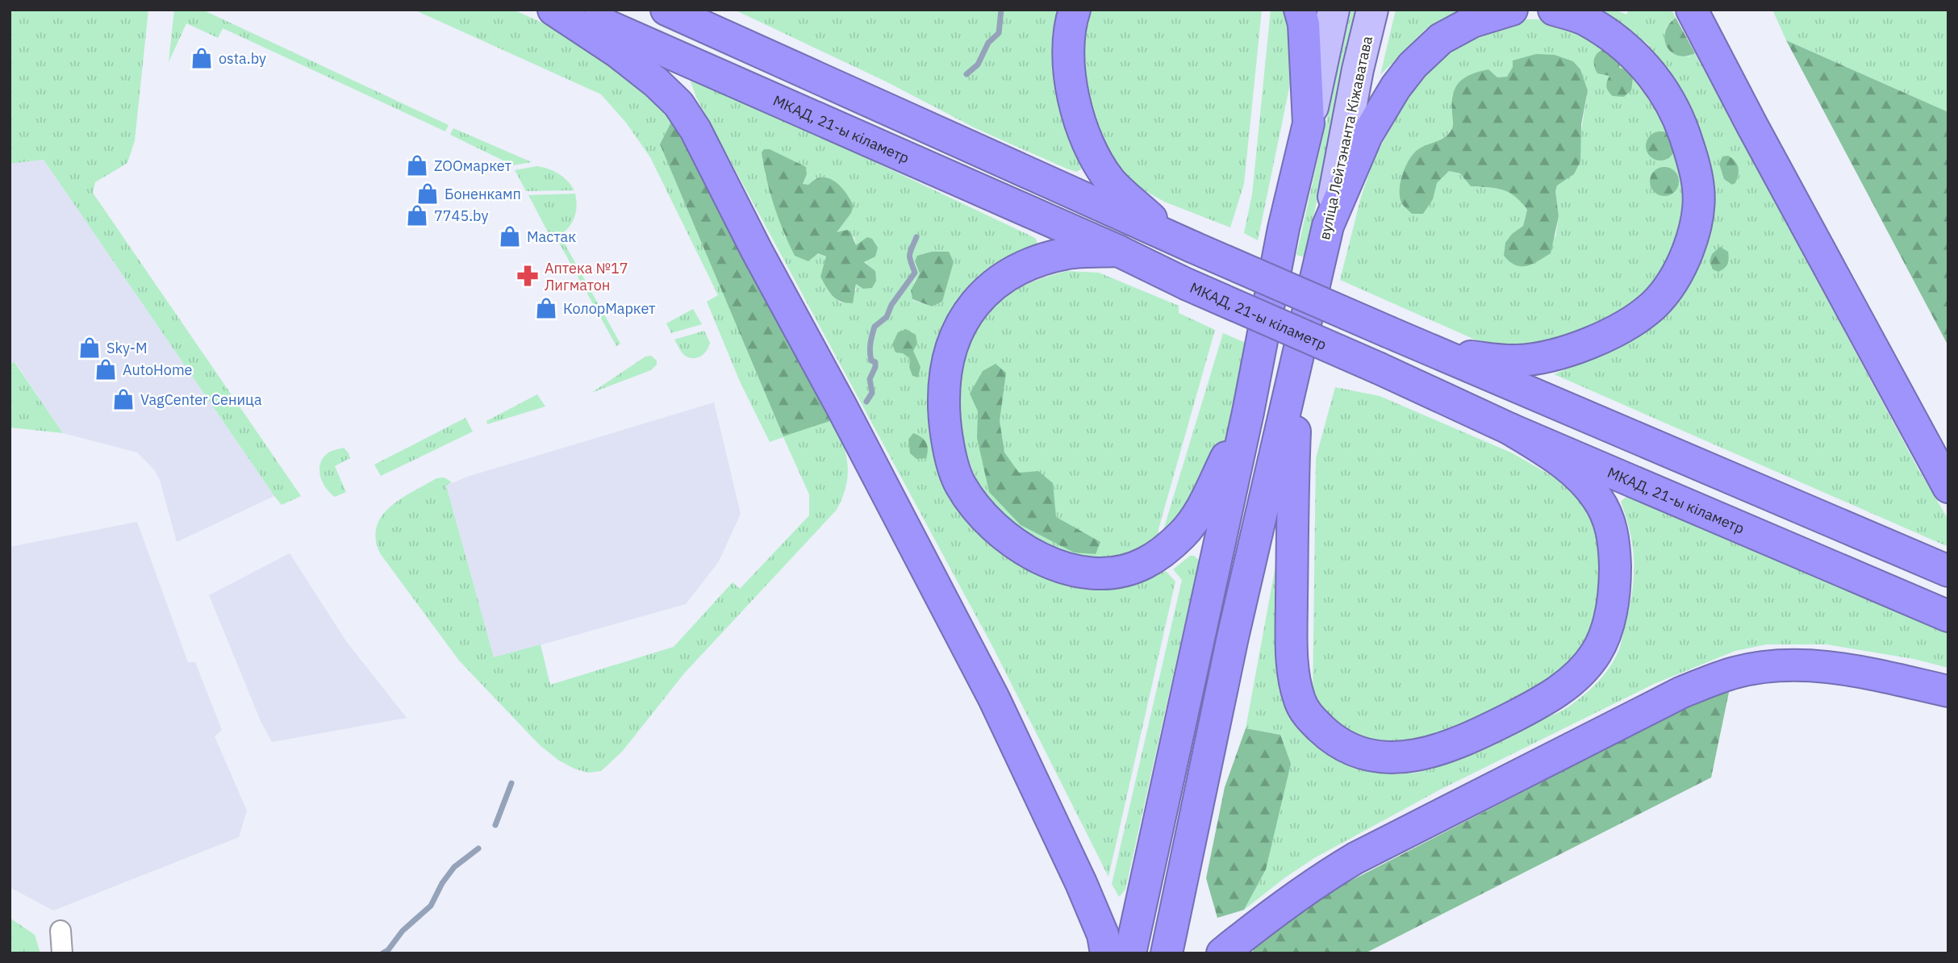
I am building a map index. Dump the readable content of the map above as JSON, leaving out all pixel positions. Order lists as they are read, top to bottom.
{
  "streets": {
    "highway": ["МКАД, 21-ы кіламетр", "вуліца Лейтэнанта Кіжаватава"]
  },
  "places": {
    "shop": [
      "osta.by",
      "ZOOмаркет",
      "Боненкамп",
      "7745.by",
      "Мастак",
      "КолорМаркет",
      "Sky-M",
      "AutoHome",
      "VagCenter Сеница"
    ],
    "pharmacy": ["Аптека №17 Лигматон"]
  }
}
